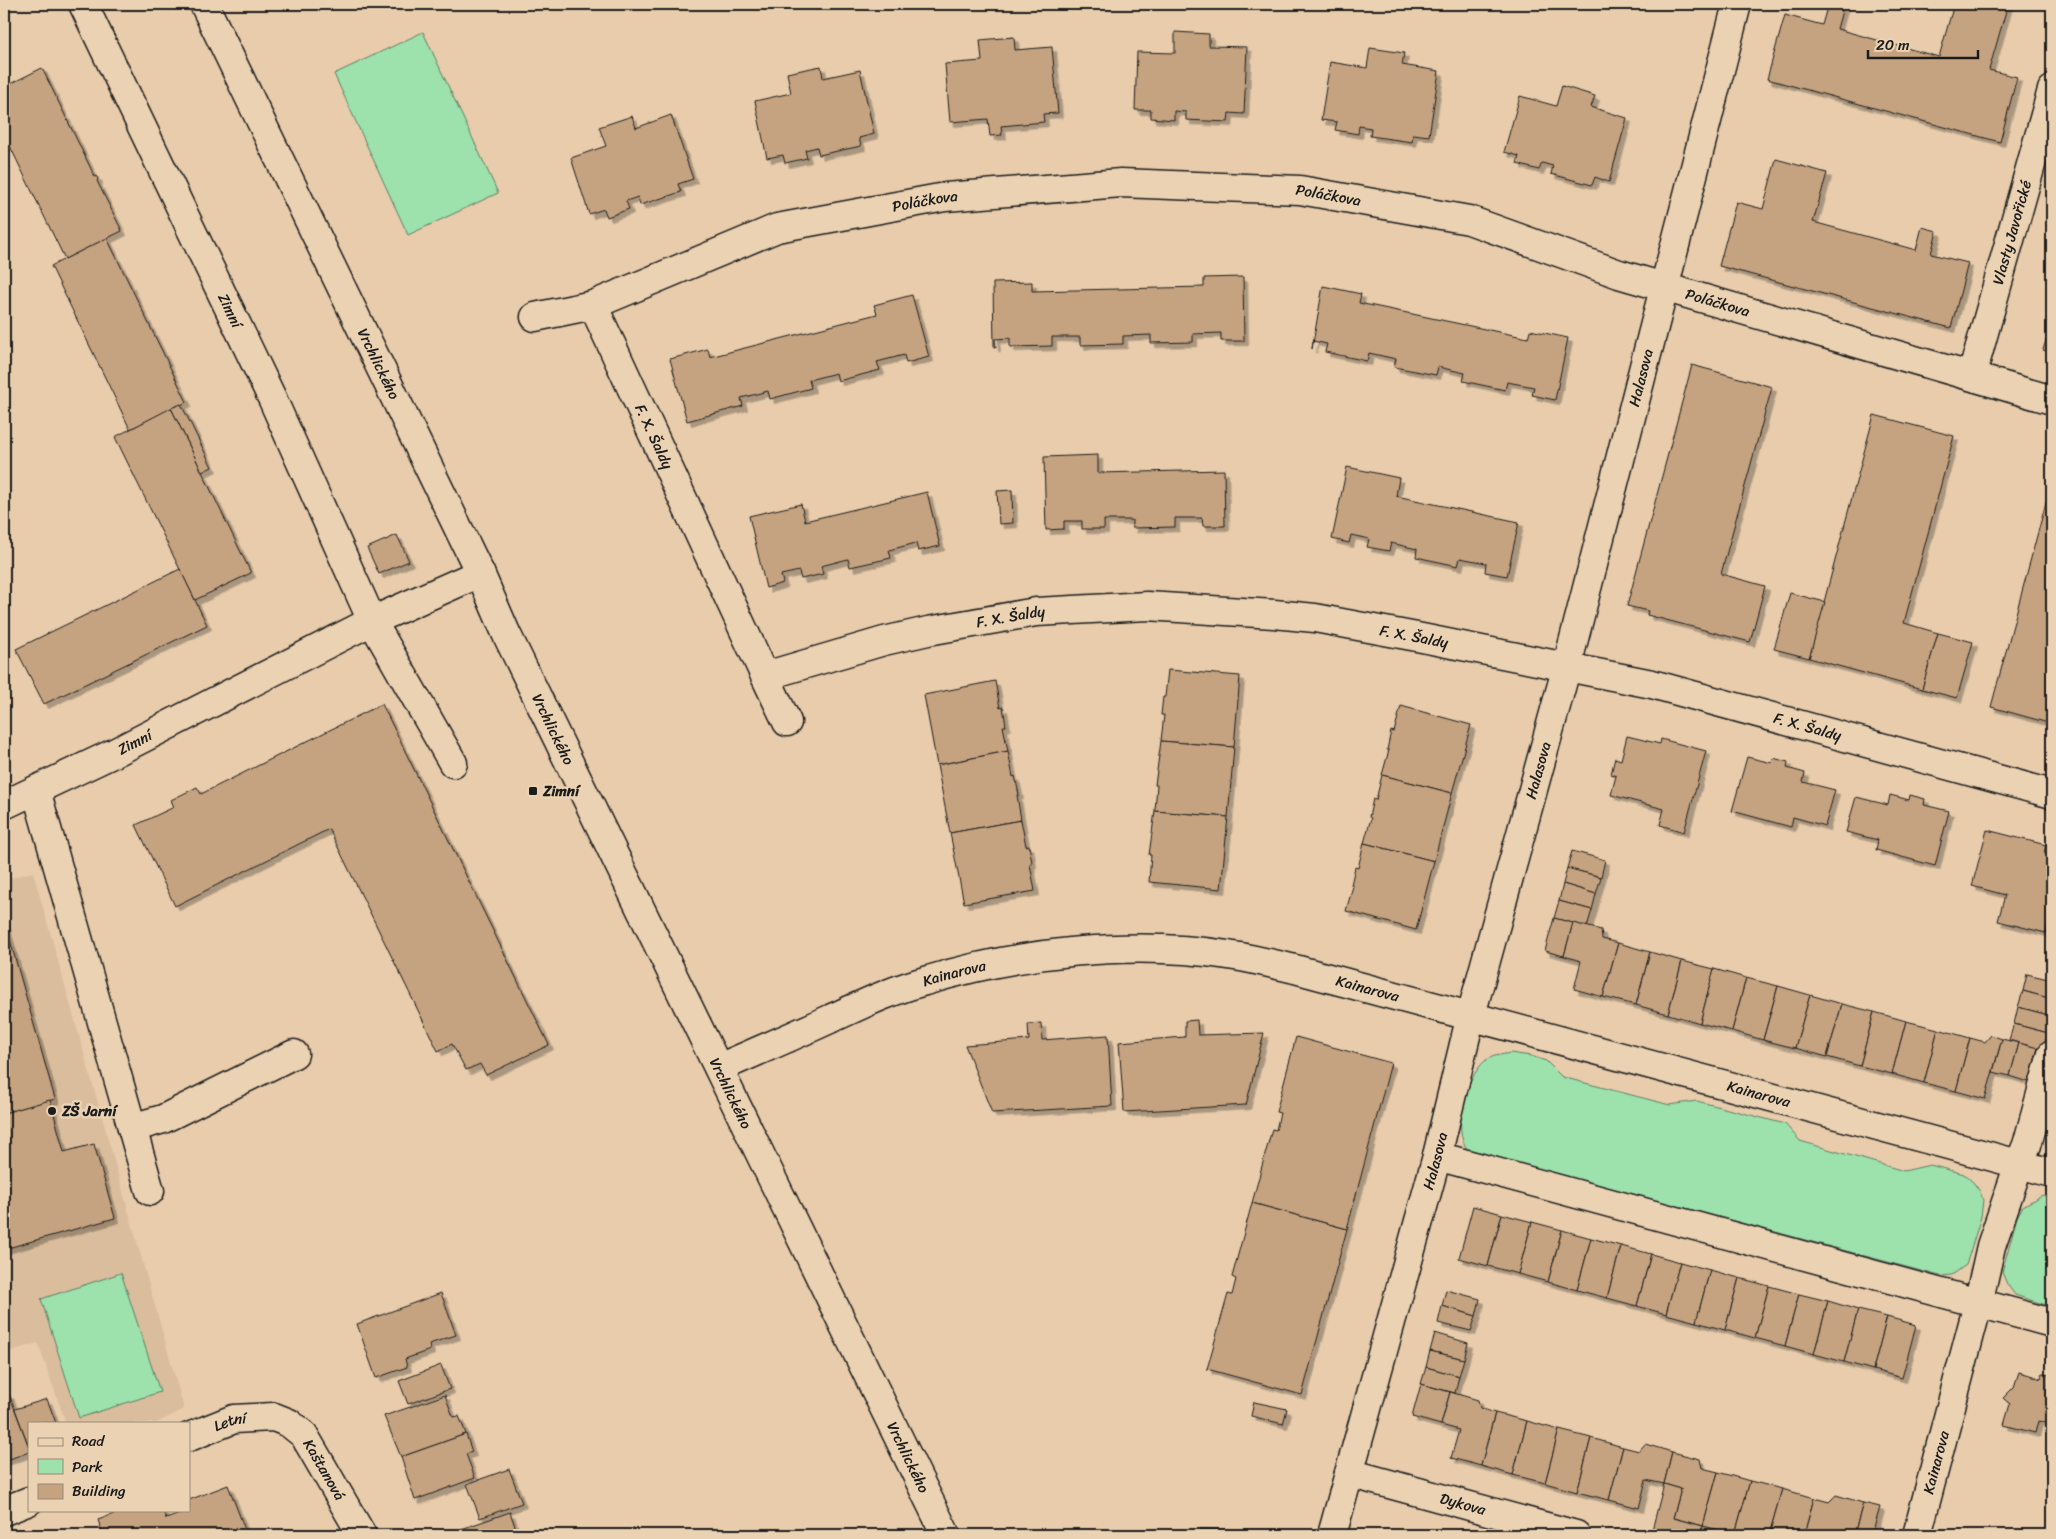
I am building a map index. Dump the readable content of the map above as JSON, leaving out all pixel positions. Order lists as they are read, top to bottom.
{
  "streets": {
    "street": [
      "Poláčkova",
      "Vlasty Javořické",
      "Zimní",
      "Vrchlického",
      "Halasova",
      "F. X. Šaldy",
      "Kainarova",
      "Letní",
      "Kaštanová",
      "Dykova"
    ]
  },
  "crossings": [
    ["Poláčkova", "Vlasty Javořické"],
    ["Poláčkova", "Halasova"],
    ["Poláčkova", "F. X. Šaldy"],
    ["Zimní", "Vrchlického"],
    ["Vrchlického", "Kainarova"],
    ["Halasova", "F. X. Šaldy"],
    ["Halasova", "Kainarova"],
    ["Halasova", "Dykova"],
    ["Letní", "Kaštanová"]
  ],
  "places": {
    "transit": ["Zimní"],
    "other": ["ZŠ Jarní"]
  },
  "legend": ["Road", "Park", "Building"],
  "scale_bar": "20 m"
}
